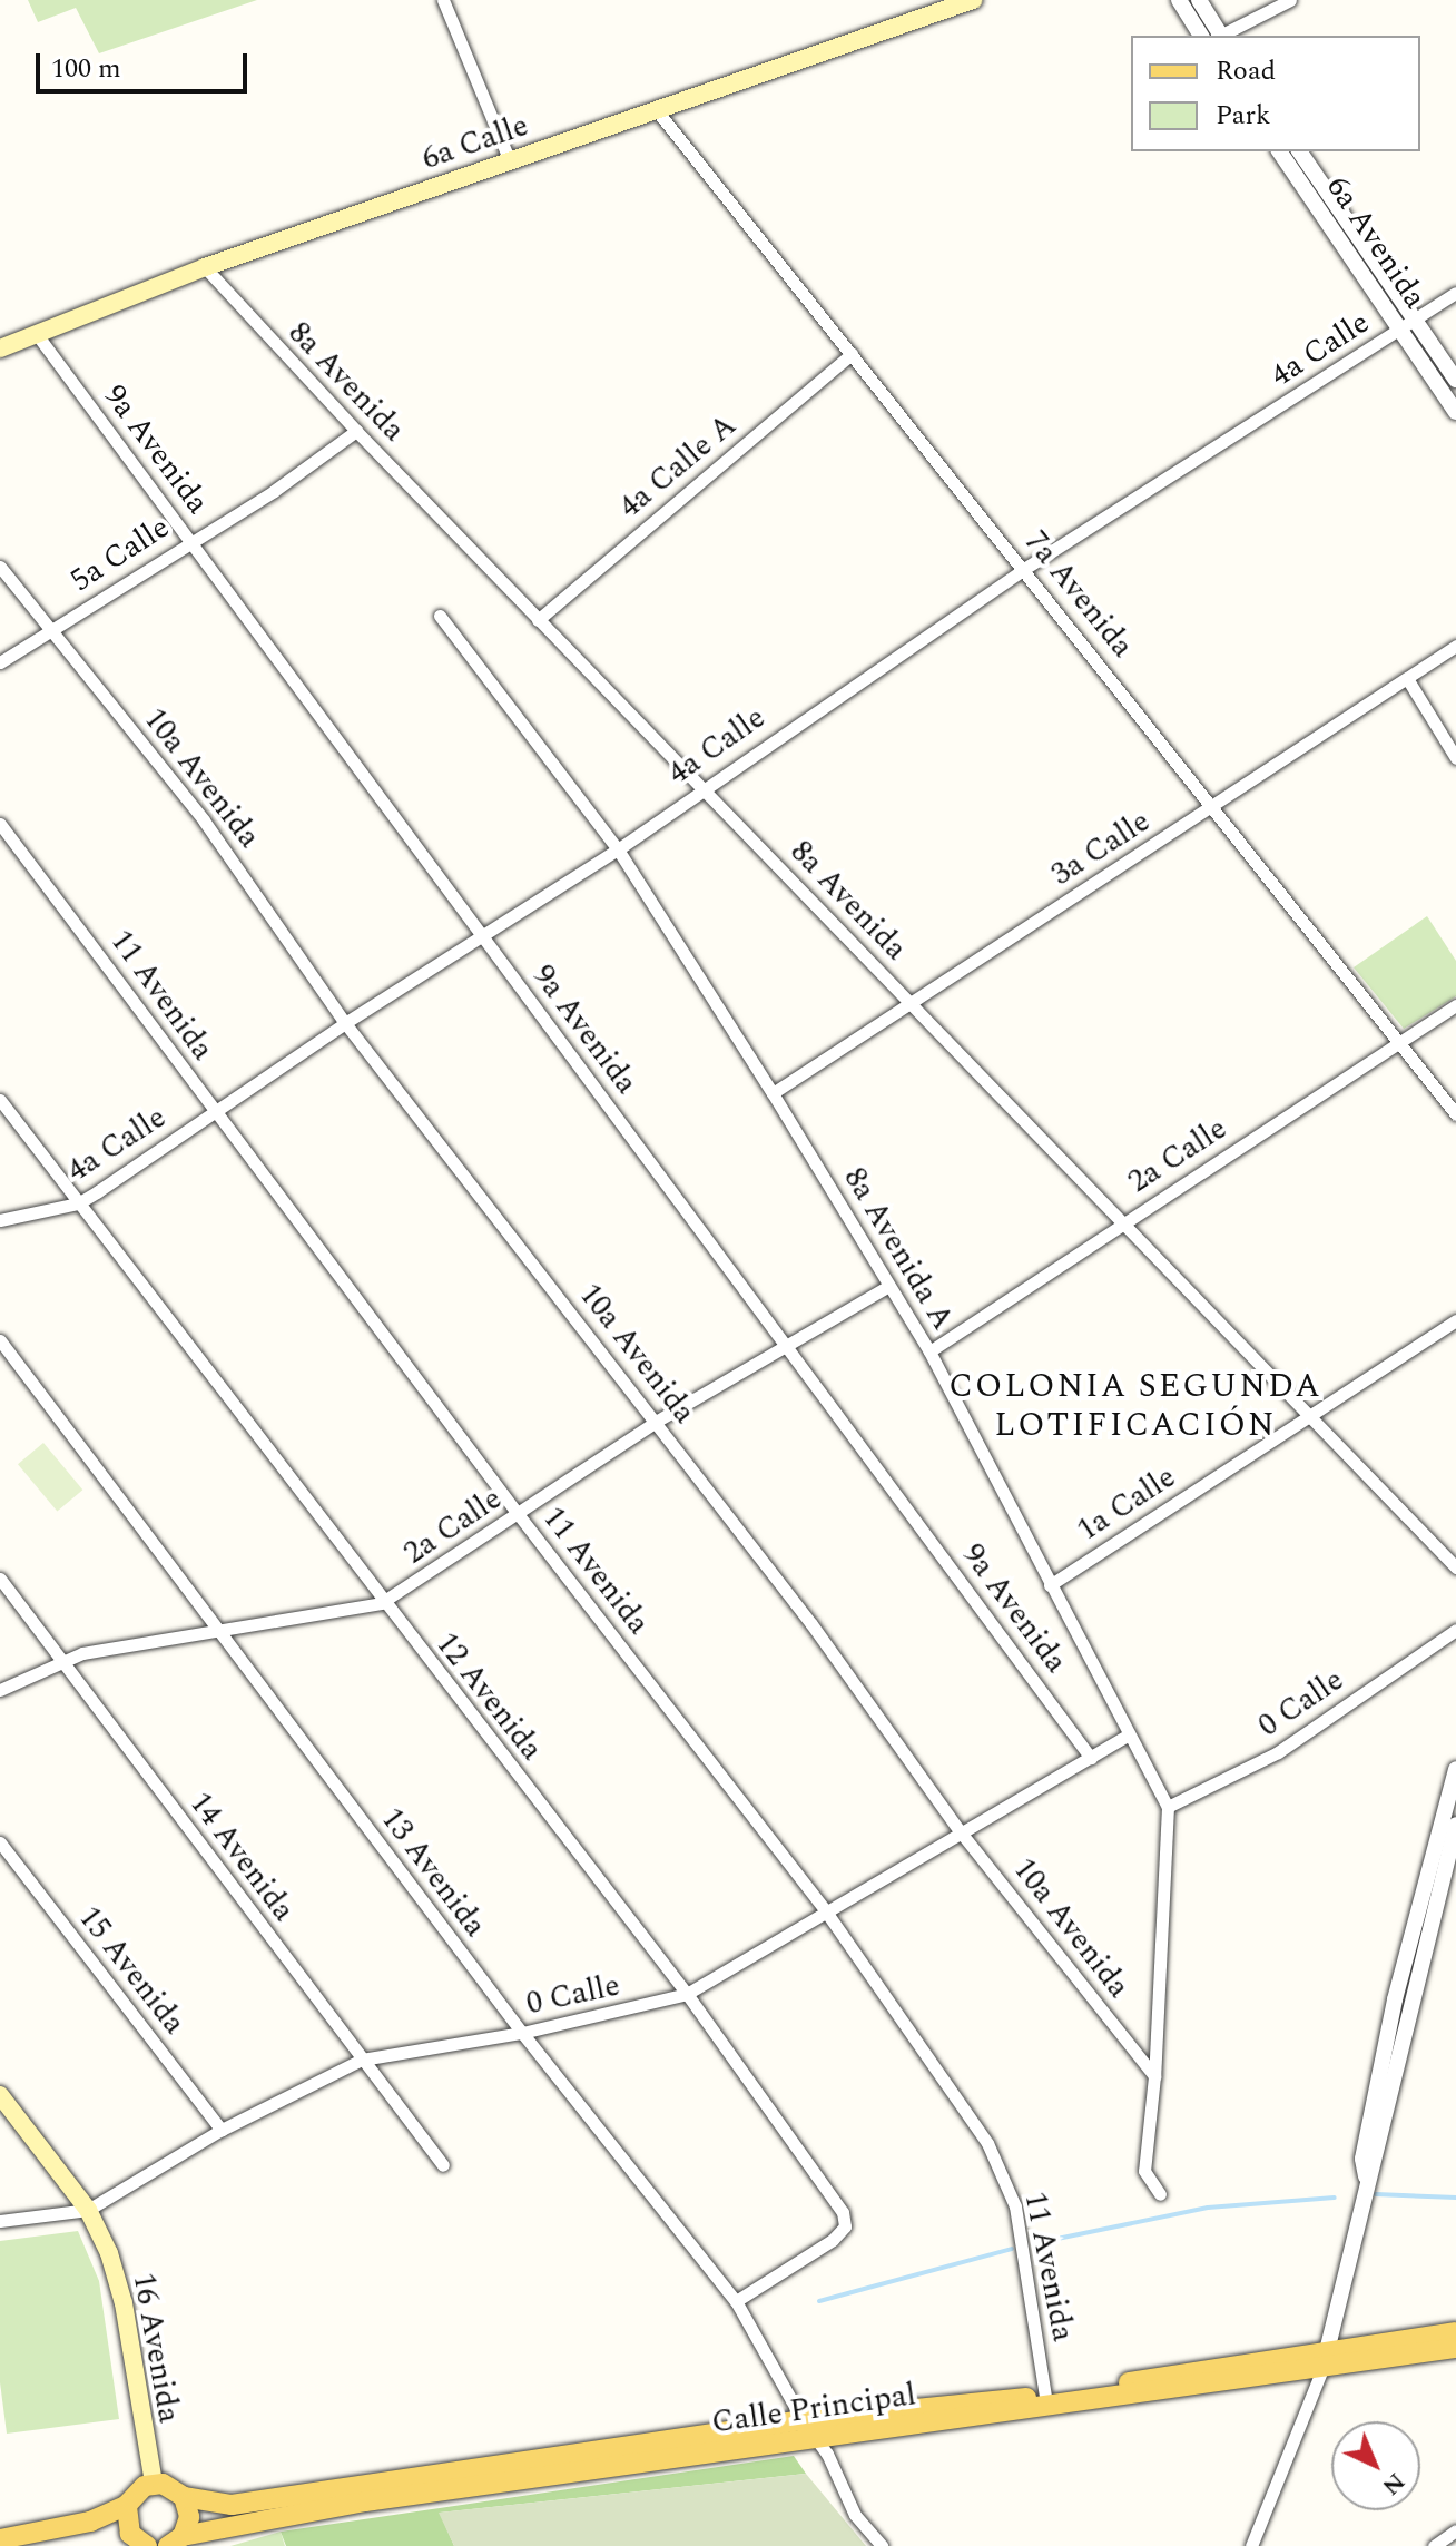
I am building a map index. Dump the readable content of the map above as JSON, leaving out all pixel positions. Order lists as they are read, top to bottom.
{
  "streets": {
    "main road": ["6a Calle", "16 Avenida", "Calle Principal"],
    "street": [
      "6a Avenida",
      "4a Calle",
      "8a Avenida",
      "9a Avenida",
      "4a Calle A",
      "5a Calle",
      "7a Avenida",
      "10a Avenida",
      "3a Calle",
      "11 Avenida",
      "2a Calle",
      "8a Avenida A",
      "1a Calle",
      "12 Avenida",
      "0 Calle",
      "14 Avenida",
      "13 Avenida",
      "15 Avenida"
    ]
  },
  "crossings": [
    ["6a Calle", "8a Avenida"],
    ["6a Calle", "9a Avenida"],
    ["6a Calle", "7a Avenida"],
    ["6a Avenida", "4a Calle"],
    ["4a Calle", "8a Avenida"],
    ["4a Calle", "9a Avenida"],
    ["4a Calle", "7a Avenida"],
    ["4a Calle", "10a Avenida"],
    ["4a Calle", "11 Avenida"],
    ["4a Calle", "8a Avenida A"],
    ["4a Calle", "12 Avenida"],
    ["8a Avenida", "4a Calle A"],
    ["8a Avenida", "5a Calle"],
    ["8a Avenida", "3a Calle"],
    ["8a Avenida", "2a Calle"],
    ["8a Avenida", "1a Calle"],
    ["9a Avenida", "5a Calle"],
    ["9a Avenida", "2a Calle"],
    ["9a Avenida", "0 Calle"],
    ["4a Calle A", "7a Avenida"],
    ["5a Calle", "10a Avenida"],
    ["7a Avenida", "3a Calle"],
    ["7a Avenida", "2a Calle"],
    ["10a Avenida", "2a Calle"],
    ["10a Avenida", "0 Calle"],
    ["3a Calle", "8a Avenida A"],
    ["11 Avenida", "2a Calle"],
    ["11 Avenida", "0 Calle"],
    ["11 Avenida", "Calle Principal"],
    ["2a Calle", "8a Avenida A"],
    ["2a Calle", "12 Avenida"],
    ["2a Calle", "14 Avenida"],
    ["2a Calle", "13 Avenida"],
    ["8a Avenida A", "1a Calle"],
    ["8a Avenida A", "0 Calle"],
    ["12 Avenida", "0 Calle"],
    ["12 Avenida", "13 Avenida"],
    ["0 Calle", "14 Avenida"],
    ["0 Calle", "13 Avenida"],
    ["0 Calle", "15 Avenida"],
    ["0 Calle", "16 Avenida"],
    ["13 Avenida", "Calle Principal"],
    ["16 Avenida", "Calle Principal"]
  ],
  "districts": ["COLONIA SEGUNDA LOTIFICACIÓN"],
  "legend": ["Road", "Park"],
  "scale_bar": "100 m",
  "north": "bottom right"
}
